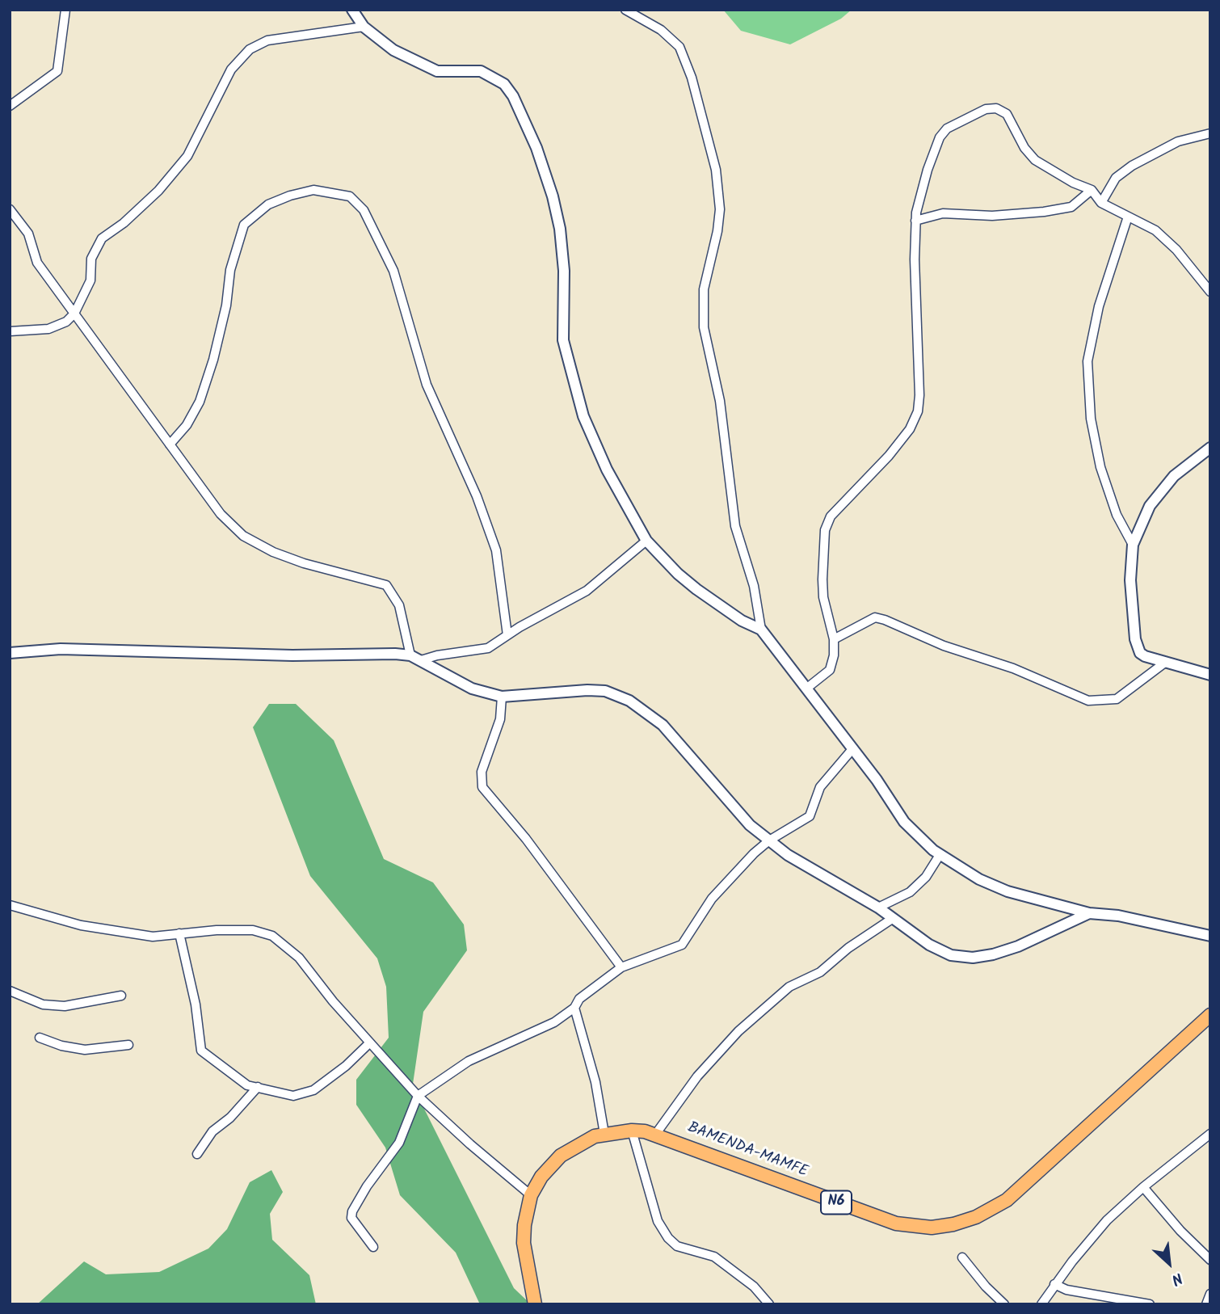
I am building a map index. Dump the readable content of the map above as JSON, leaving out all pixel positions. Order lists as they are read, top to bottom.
{
  "streets": {
    "highway": ["BAMENDA-MAMFE", "N6"]
  },
  "north": "bottom right"
}
